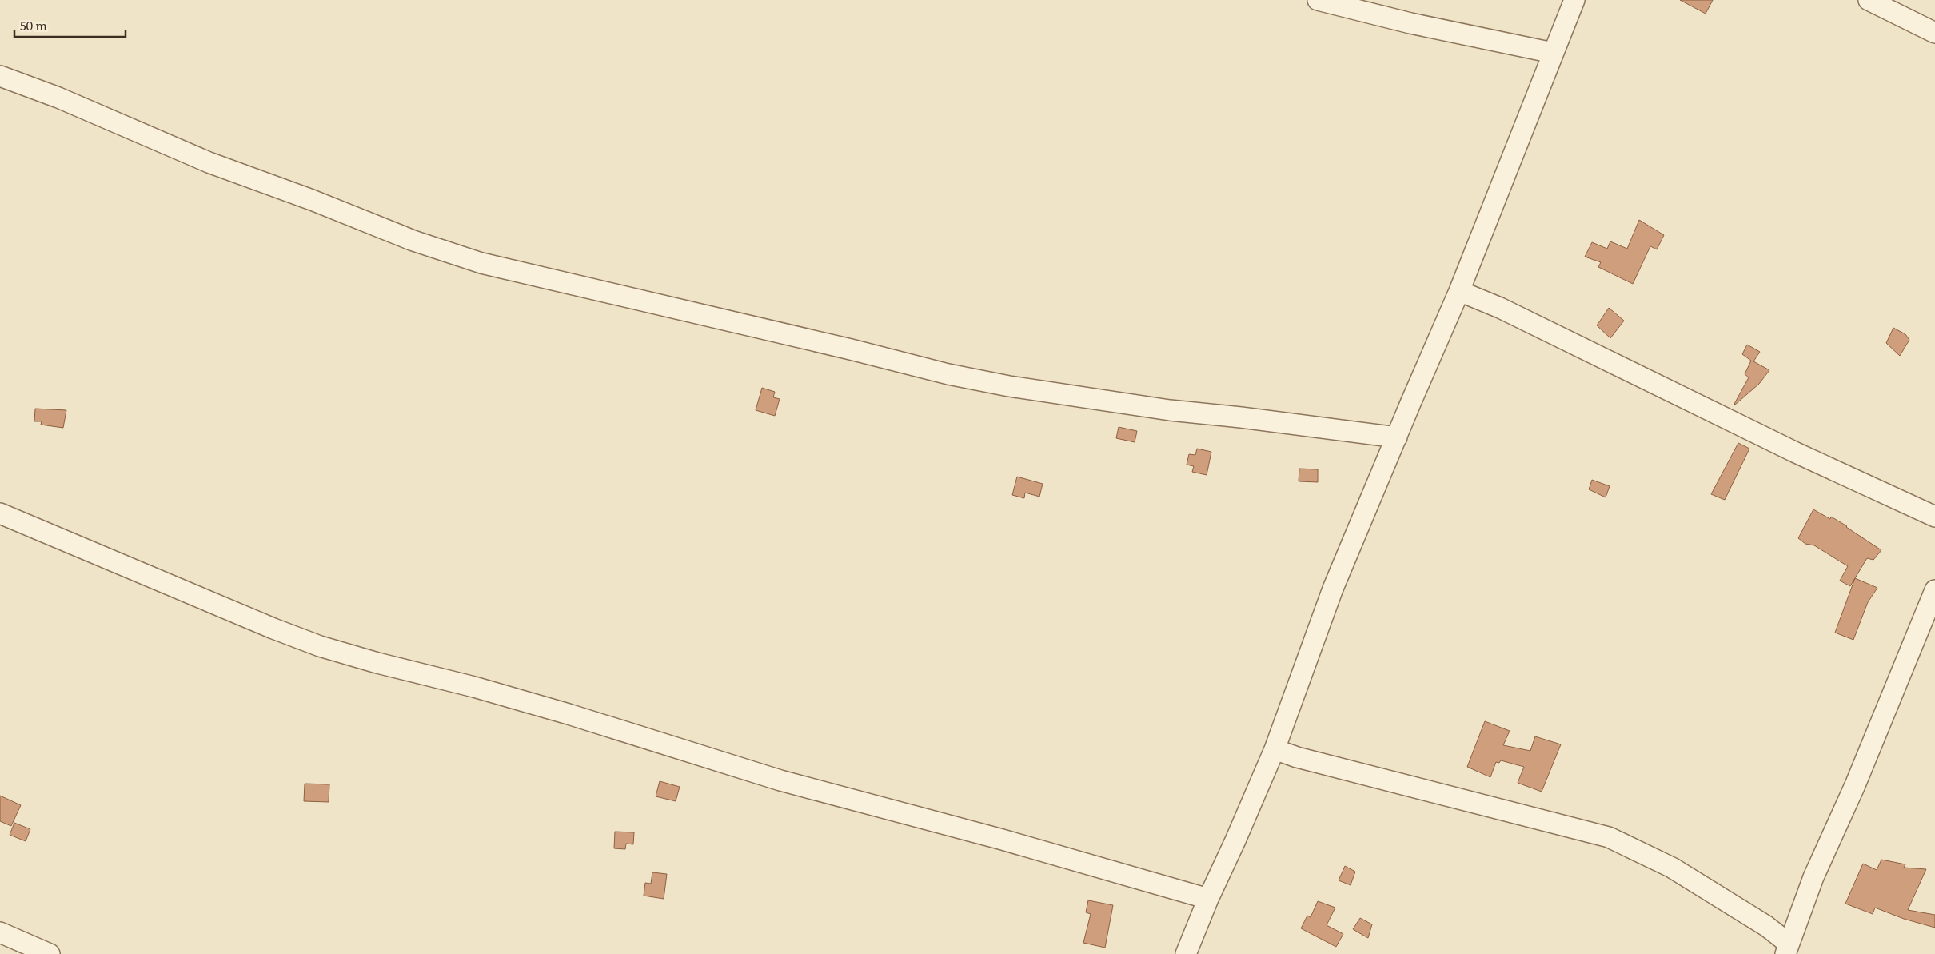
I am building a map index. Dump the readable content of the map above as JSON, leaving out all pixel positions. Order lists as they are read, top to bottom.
{
  "scale_bar": "50 m"
}
